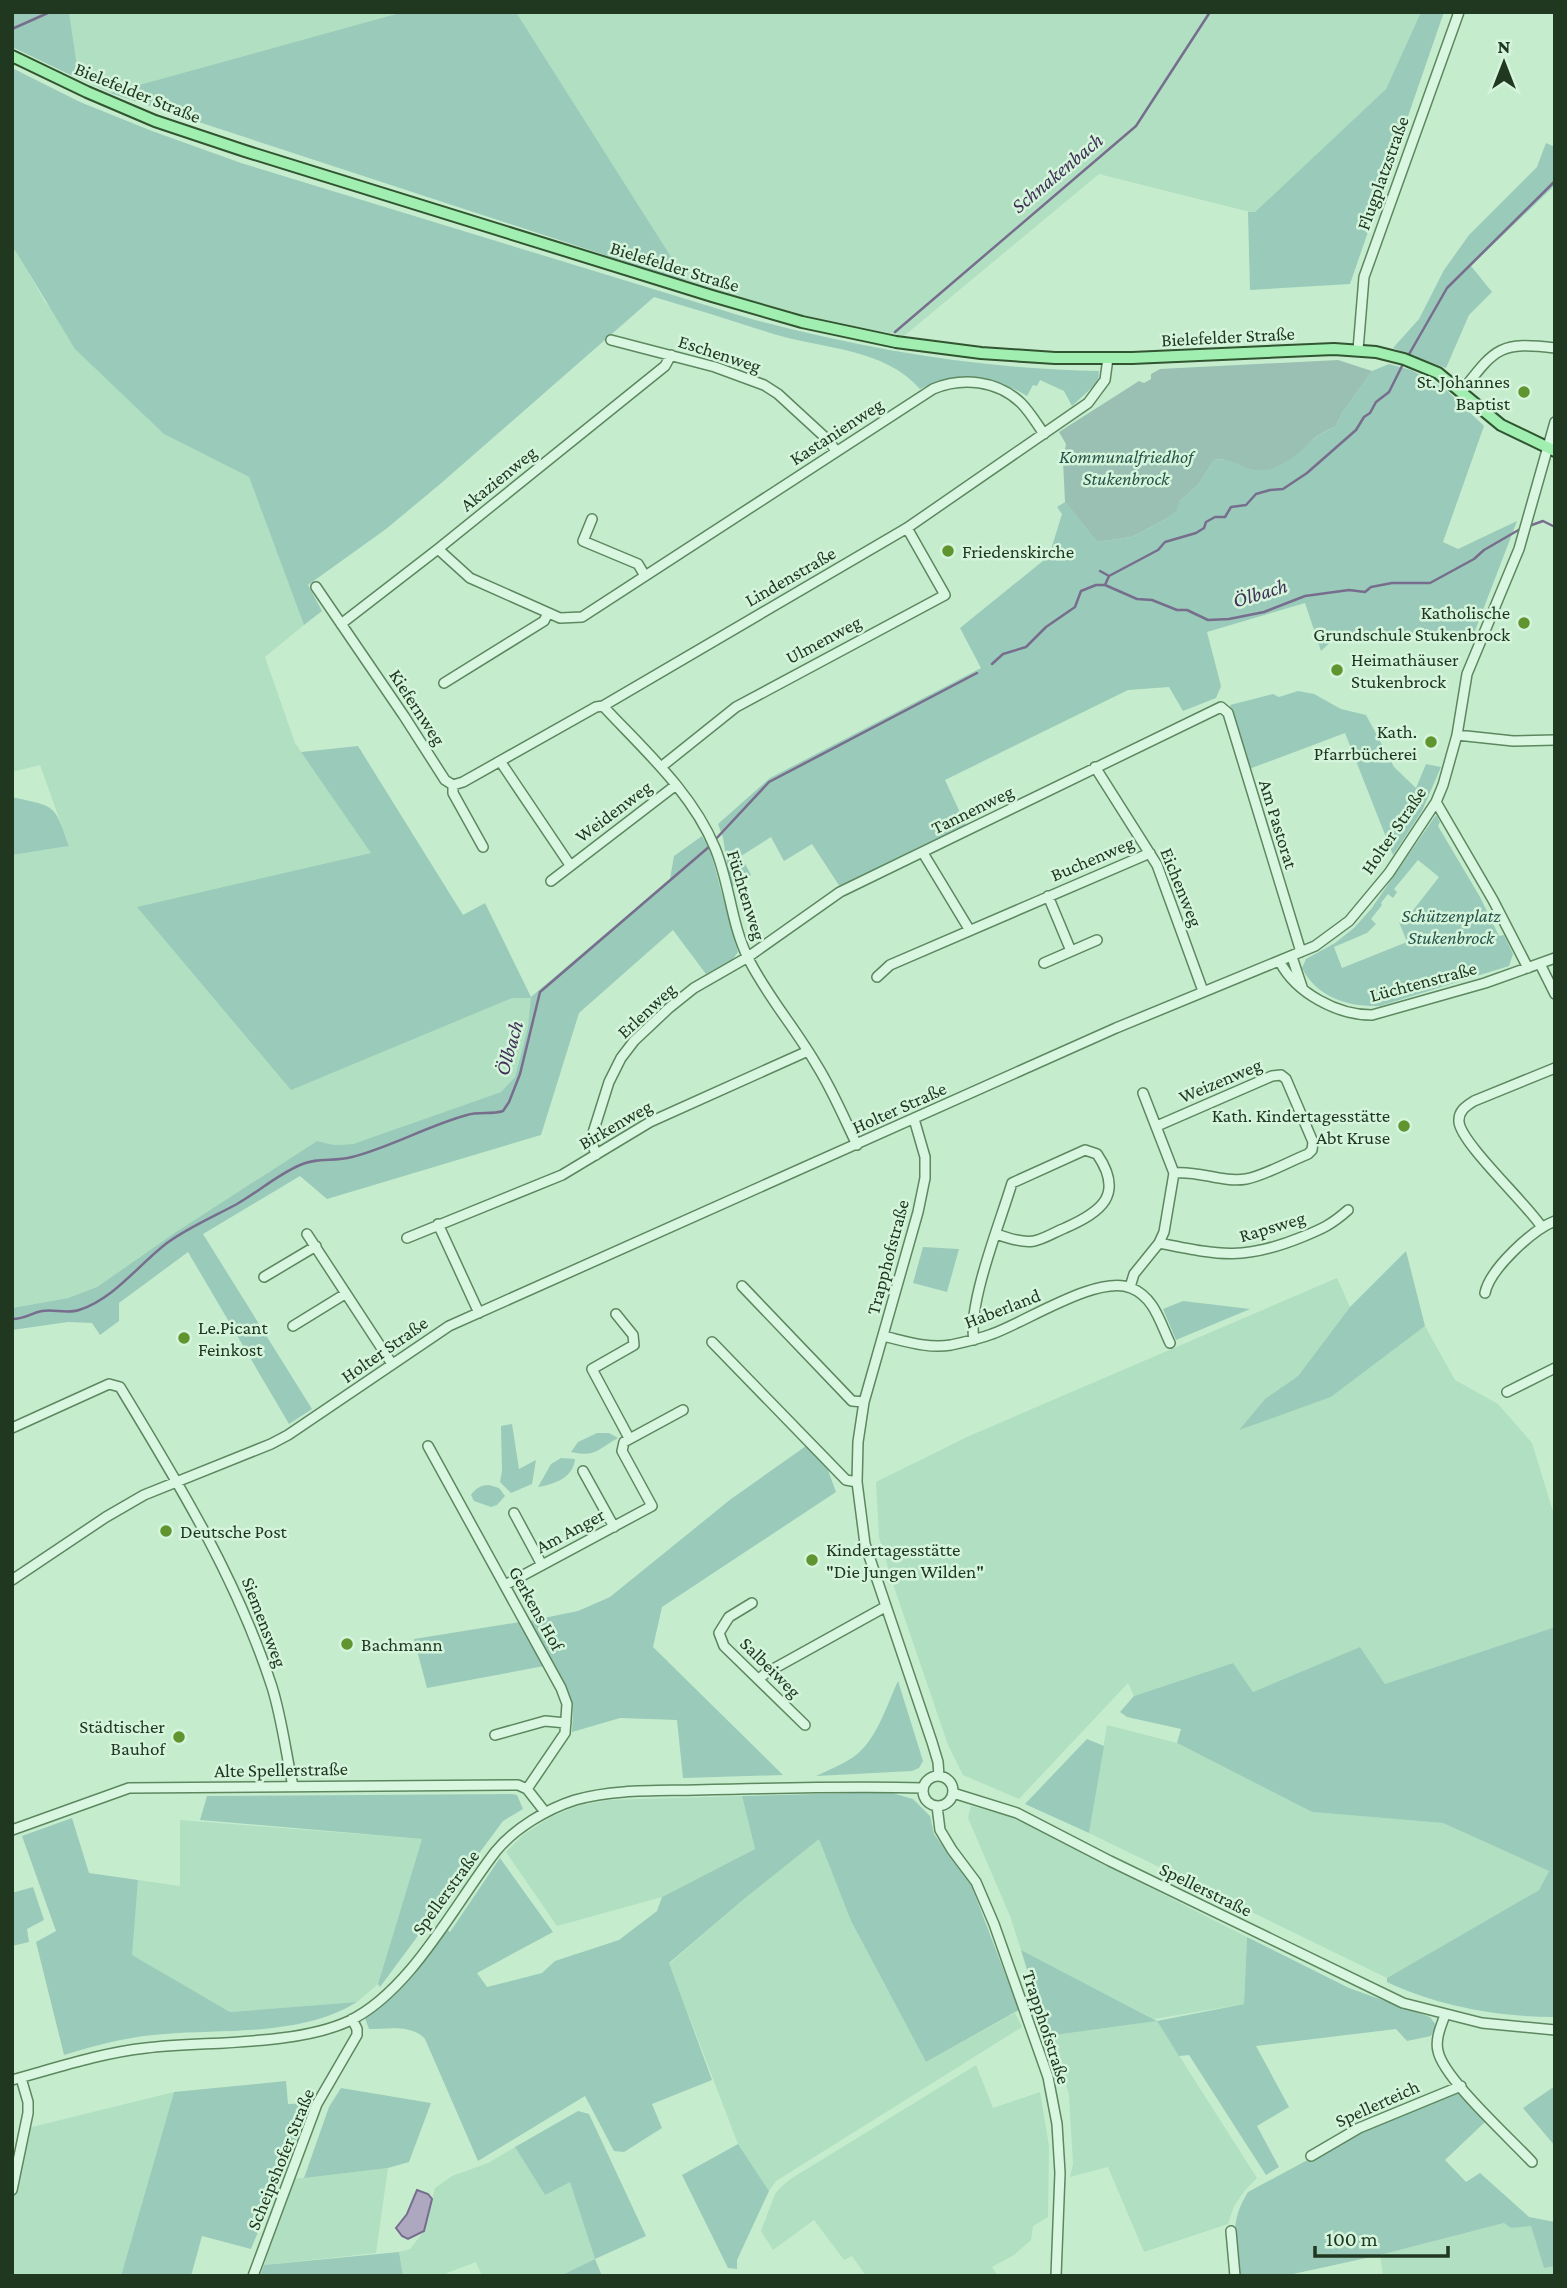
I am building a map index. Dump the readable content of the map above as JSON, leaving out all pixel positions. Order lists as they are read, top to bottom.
{
  "streets": {
    "main road": ["Bielefelder Straße"],
    "street": [
      "Flugplatzstraße",
      "Eschenweg",
      "Kastanienweg",
      "Akazienweg",
      "Lindenstraße",
      "Ulmenweg",
      "Kiefernweg",
      "Tannenweg",
      "Weidenweg",
      "Am Pastorat",
      "Holter Straße",
      "Buchenweg",
      "Eichenweg",
      "Füchtenweg",
      "Lüchtenstraße",
      "Erlenweg",
      "Weizenweg",
      "Birkenweg",
      "Rapsweg",
      "Trapphofstraße",
      "Haberland",
      "Am Anger",
      "Gerkens Hof",
      "Siemensweg",
      "Salbeiweg",
      "Alte Spellerstraße",
      "Spellerstraße",
      "Spellerteich",
      "Scheipshofer Straße"
    ]
  },
  "crossings": [
    ["Bielefelder Straße", "Flugplatzstraße"],
    ["Bielefelder Straße", "Lindenstraße"],
    ["Bielefelder Straße", "Holter Straße"],
    ["Eschenweg", "Kastanienweg"],
    ["Eschenweg", "Akazienweg"],
    ["Kastanienweg", "Lindenstraße"],
    ["Akazienweg", "Kiefernweg"],
    ["Lindenstraße", "Ulmenweg"],
    ["Lindenstraße", "Kiefernweg"],
    ["Lindenstraße", "Weidenweg"],
    ["Lindenstraße", "Füchtenweg"],
    ["Ulmenweg", "Füchtenweg"],
    ["Tannenweg", "Am Pastorat"],
    ["Tannenweg", "Eichenweg"],
    ["Tannenweg", "Füchtenweg"],
    ["Tannenweg", "Erlenweg"],
    ["Weidenweg", "Füchtenweg"],
    ["Am Pastorat", "Holter Straße"],
    ["Holter Straße", "Eichenweg"],
    ["Holter Straße", "Füchtenweg"],
    ["Holter Straße", "Lüchtenstraße"],
    ["Holter Straße", "Trapphofstraße"],
    ["Holter Straße", "Siemensweg"],
    ["Buchenweg", "Eichenweg"],
    ["Füchtenweg", "Erlenweg"],
    ["Füchtenweg", "Birkenweg"],
    ["Erlenweg", "Birkenweg"],
    ["Trapphofstraße", "Haberland"],
    ["Trapphofstraße", "Spellerstraße"],
    ["Am Anger", "Gerkens Hof"],
    ["Siemensweg", "Alte Spellerstraße"],
    ["Spellerstraße", "Scheipshofer Straße"]
  ],
  "water": ["Schnakenbach", "Ölbach"],
  "parks": ["Kommunalfriedhof Stukenbrock", "Schützenplatz Stukenbrock"],
  "places": [
    "St. Johannes Baptist",
    "Friedenskirche",
    "Katholische Grundschule Stukenbrock",
    "Heimathäuser Stukenbrock",
    "Kath. Pfarrbücherei",
    "Kath. Kindertagesstätte Abt Kruse",
    "Le.Picant Feinkost",
    "Deutsche Post",
    "Kindertagesstätte \"Die Jungen Wilden\"",
    "Bachmann",
    "Städtischer Bauhof"
  ],
  "scale_bar": "100 m",
  "north": "top"
}
